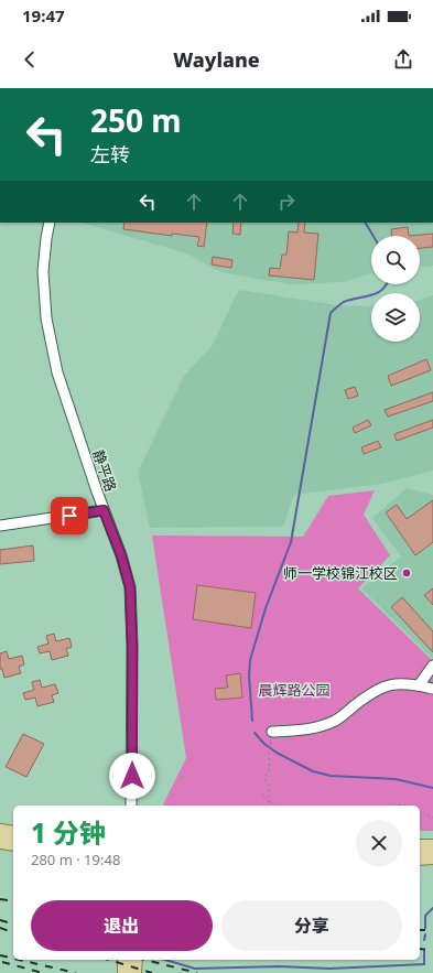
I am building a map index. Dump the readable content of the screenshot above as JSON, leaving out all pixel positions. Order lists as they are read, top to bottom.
{
  "streets": {
    "street": ["静平路"]
  },
  "parks": ["晨辉路公园"],
  "places": ["师一学校锦江校区"],
  "page": {
    "status": "19:47",
    "header": "Waylane",
    "turn": ["250 m", "左转"],
    "heading": ["1 分钟", "280 m · 19:48"],
    "buttons": ["退出", "分享"]
  }
}
